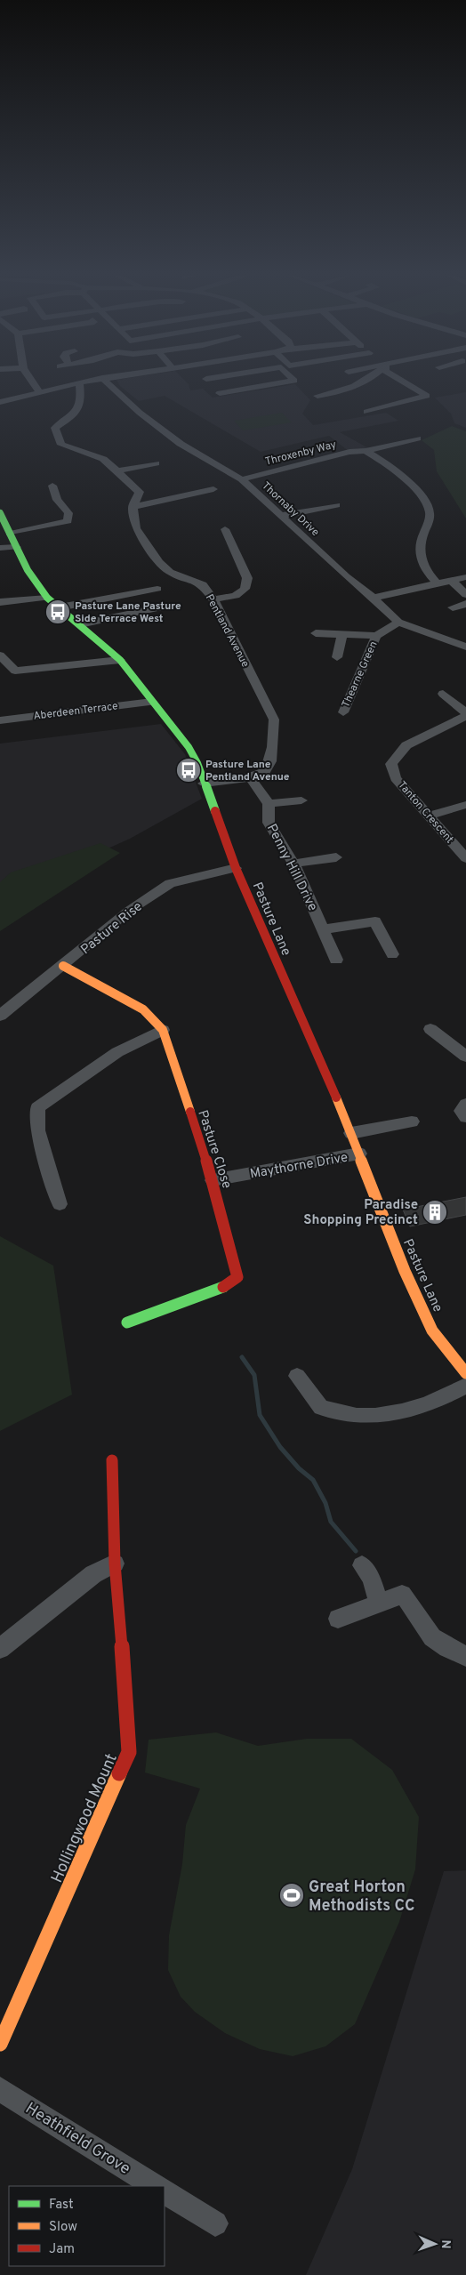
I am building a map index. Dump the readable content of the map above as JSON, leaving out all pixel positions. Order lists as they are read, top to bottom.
{
  "streets": {
    "street": [
      "Throxenby Way",
      "Thornaby Drive",
      "Pentland Avenue",
      "Thearne Green",
      "Aberdeen Terrace",
      "Tanton Crescent",
      "Penny Hill Drive",
      "Pasture Lane",
      "Pasture Rise",
      "Pasture Close",
      "Maythorne Drive",
      "Hollingwood Mount",
      "Heathfield Grove"
    ]
  },
  "crossings": [
    ["Throxenby Way", "Thornaby Drive"],
    ["Thornaby Drive", "Thearne Green"],
    ["Pentland Avenue", "Penny Hill Drive"],
    ["Pentland Avenue", "Pasture Lane"],
    ["Aberdeen Terrace", "Pasture Lane"],
    ["Pasture Lane", "Pasture Rise"],
    ["Pasture Lane", "Maythorne Drive"],
    ["Pasture Rise", "Pasture Close"],
    ["Pasture Close", "Maythorne Drive"]
  ],
  "places": {
    "bus stop": ["Pasture Lane Pasture Side Terrace West", "Pasture Lane Pentland Avenue"],
    "building": ["Paradise Shopping Precinct"],
    "sports": ["Great Horton Methodists CC"]
  },
  "legend": ["Fast", "Slow", "Jam"],
  "north": "right"
}
